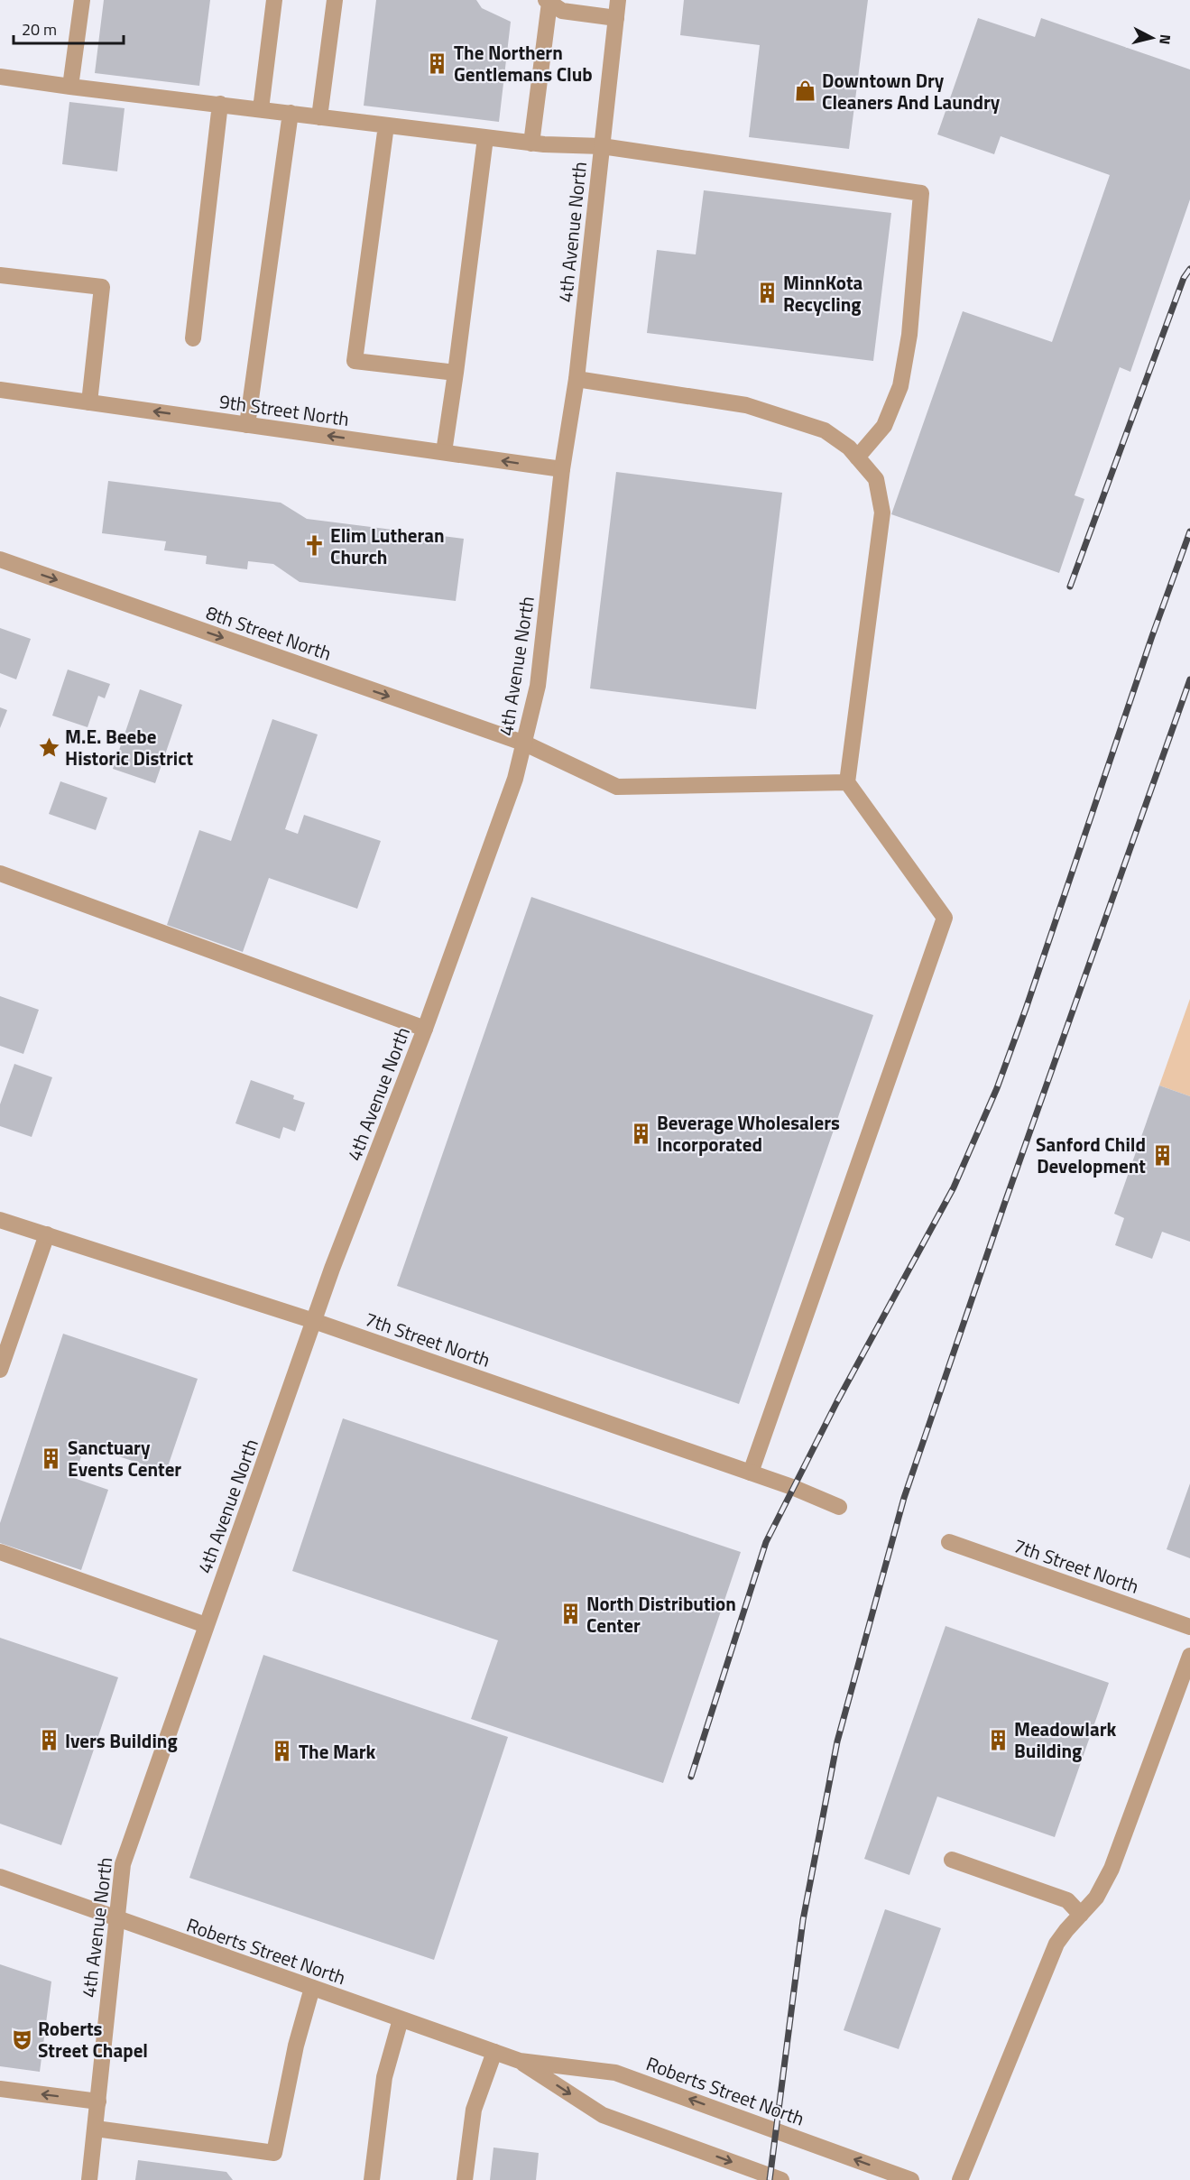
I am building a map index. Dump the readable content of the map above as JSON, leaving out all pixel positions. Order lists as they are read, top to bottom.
{
  "streets": {
    "street": [
      "4th Avenue North",
      "9th Street North",
      "8th Street North",
      "7th Street North",
      "Roberts Street North"
    ]
  },
  "crossings": [
    ["4th Avenue North", "9th Street North"],
    ["4th Avenue North", "8th Street North"],
    ["4th Avenue North", "7th Street North"],
    ["4th Avenue North", "Roberts Street North"]
  ],
  "one_way": ["9th Street North", "8th Street North"],
  "places": {
    "building": [
      "The Northern Gentlemans Club",
      "MinnKota Recycling",
      "Beverage Wholesalers Incorporated",
      "Sanford Child Development",
      "Sanctuary Events Center",
      "North Distribution Center",
      "Meadowlark Building",
      "Ivers Building",
      "The Mark"
    ],
    "shop": ["Downtown Dry Cleaners And Laundry"],
    "church": ["Elim Lutheran Church"],
    "place": ["M.E. Beebe Historic District"],
    "theatre": ["Roberts Street Chapel"]
  },
  "scale_bar": "20 m",
  "north": "right"
}
